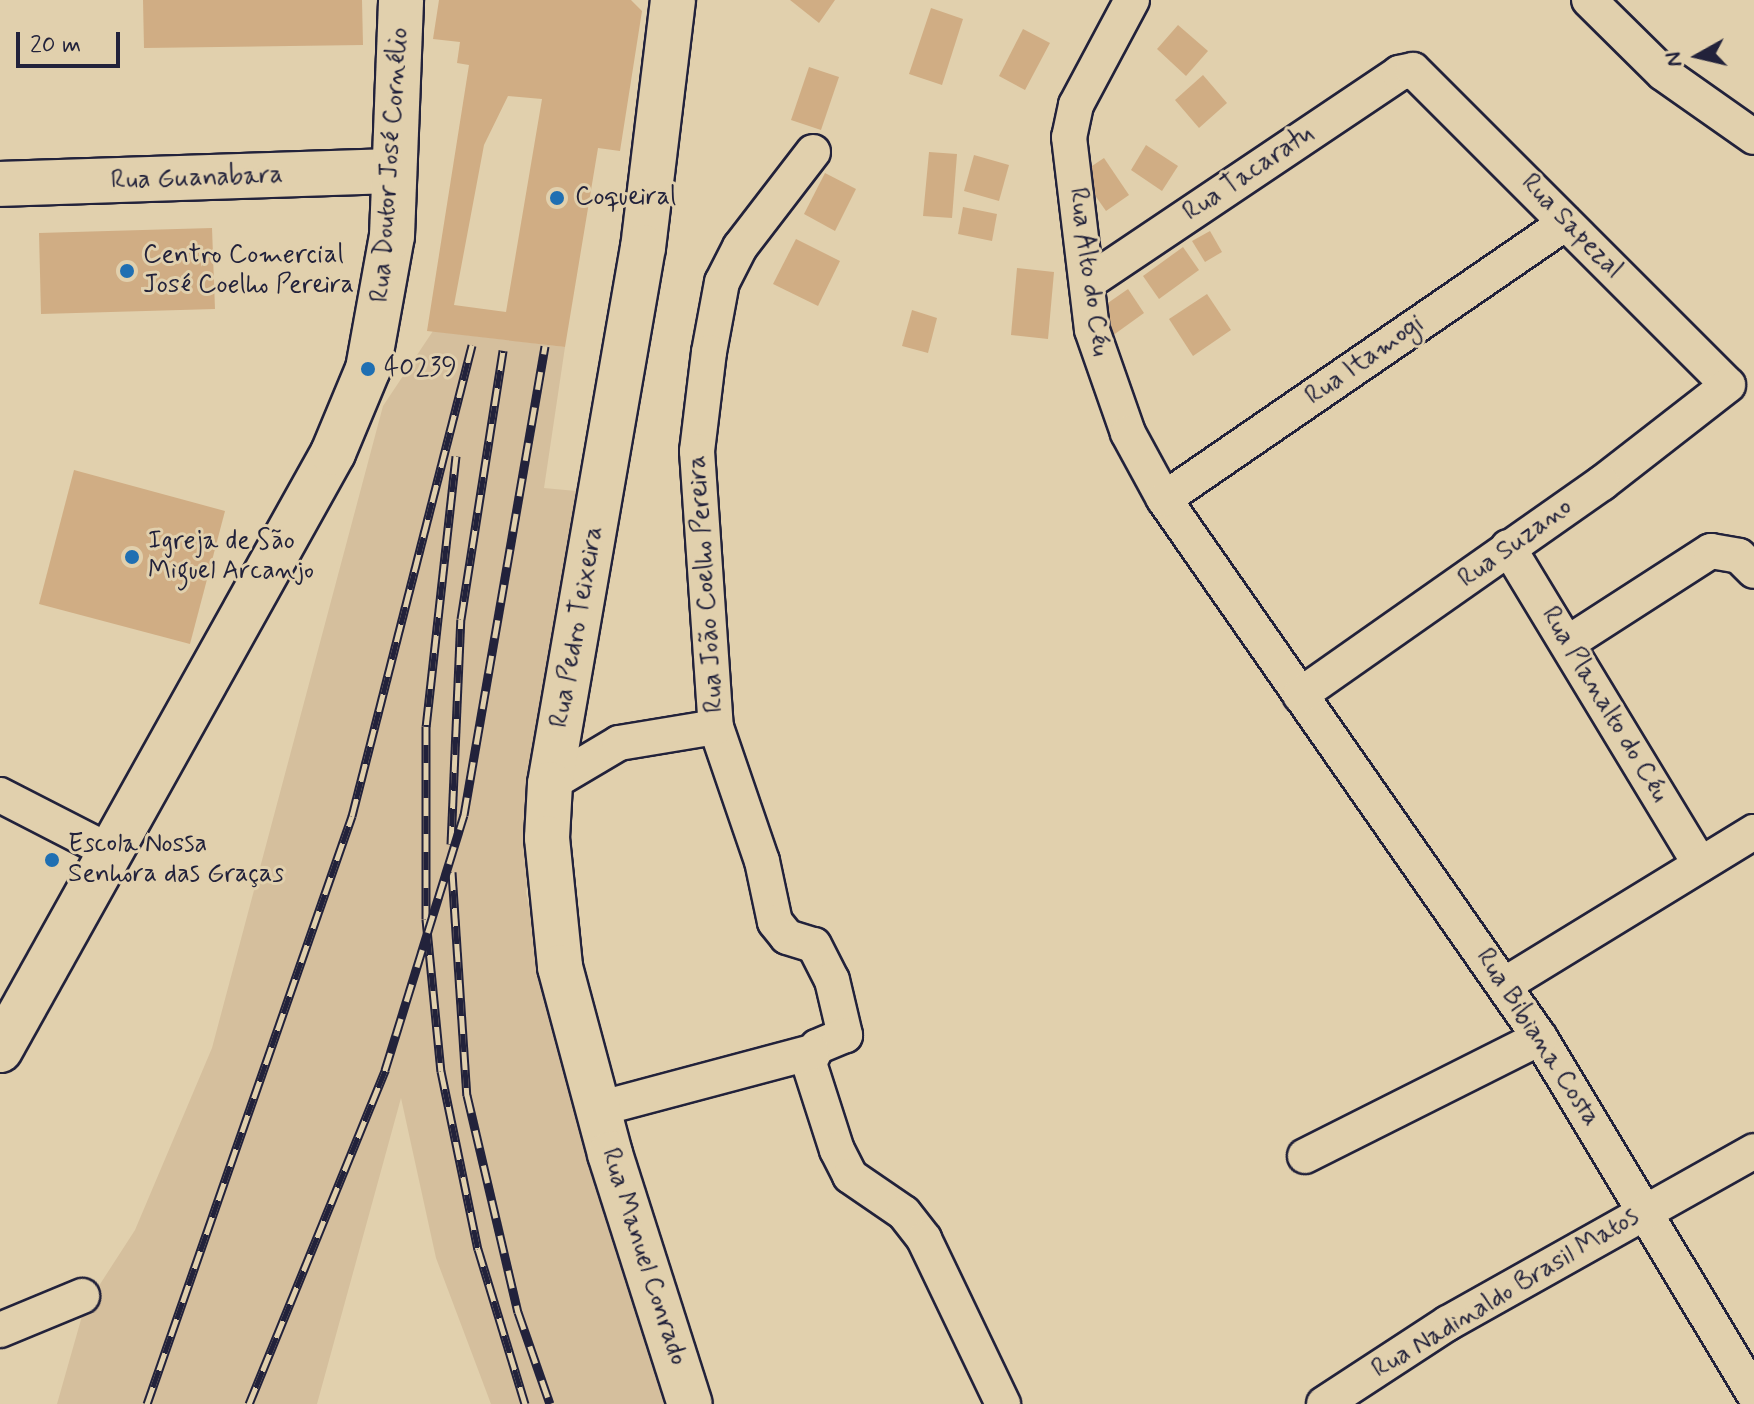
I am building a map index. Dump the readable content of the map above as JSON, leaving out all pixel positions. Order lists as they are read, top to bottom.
{
  "streets": {
    "street": [
      "Rua Doutor José Cornélio",
      "Rua Tacaratu",
      "Rua Guanabara",
      "Rua Sapezal",
      "Rua Alto do Céu",
      "Rua Itamogi",
      "Rua Suzano",
      "Rua João Coelho Pereira",
      "Rua Pedro Teixeira",
      "Rua Planalto do Céu",
      "Rua Bibiana Costa",
      "Rua Manuel Conrado",
      "Rua Nadinaldo Brasil Matos"
    ]
  },
  "crossings": [
    ["Rua Doutor José Cornélio", "Rua Guanabara"],
    ["Rua Tacaratu", "Rua Sapezal"],
    ["Rua Tacaratu", "Rua Alto do Céu"],
    ["Rua Sapezal", "Rua Itamogi"],
    ["Rua Sapezal", "Rua Suzano"],
    ["Rua Alto do Céu", "Rua Itamogi"],
    ["Rua Alto do Céu", "Rua Suzano"],
    ["Rua Alto do Céu", "Rua Bibiana Costa"],
    ["Rua Suzano", "Rua Planalto do Céu"],
    ["Rua Suzano", "Rua Bibiana Costa"],
    ["Rua Pedro Teixeira", "Rua Manuel Conrado"],
    ["Rua Bibiana Costa", "Rua Nadinaldo Brasil Matos"]
  ],
  "places": [
    "Coqueiral",
    "Centro Comercial José Coelho Pereira",
    "40239",
    "Igreja de São Miguel Arcanjo",
    "Escola Nossa Senhora das Graças"
  ],
  "scale_bar": "20 m",
  "north": "left"
}
